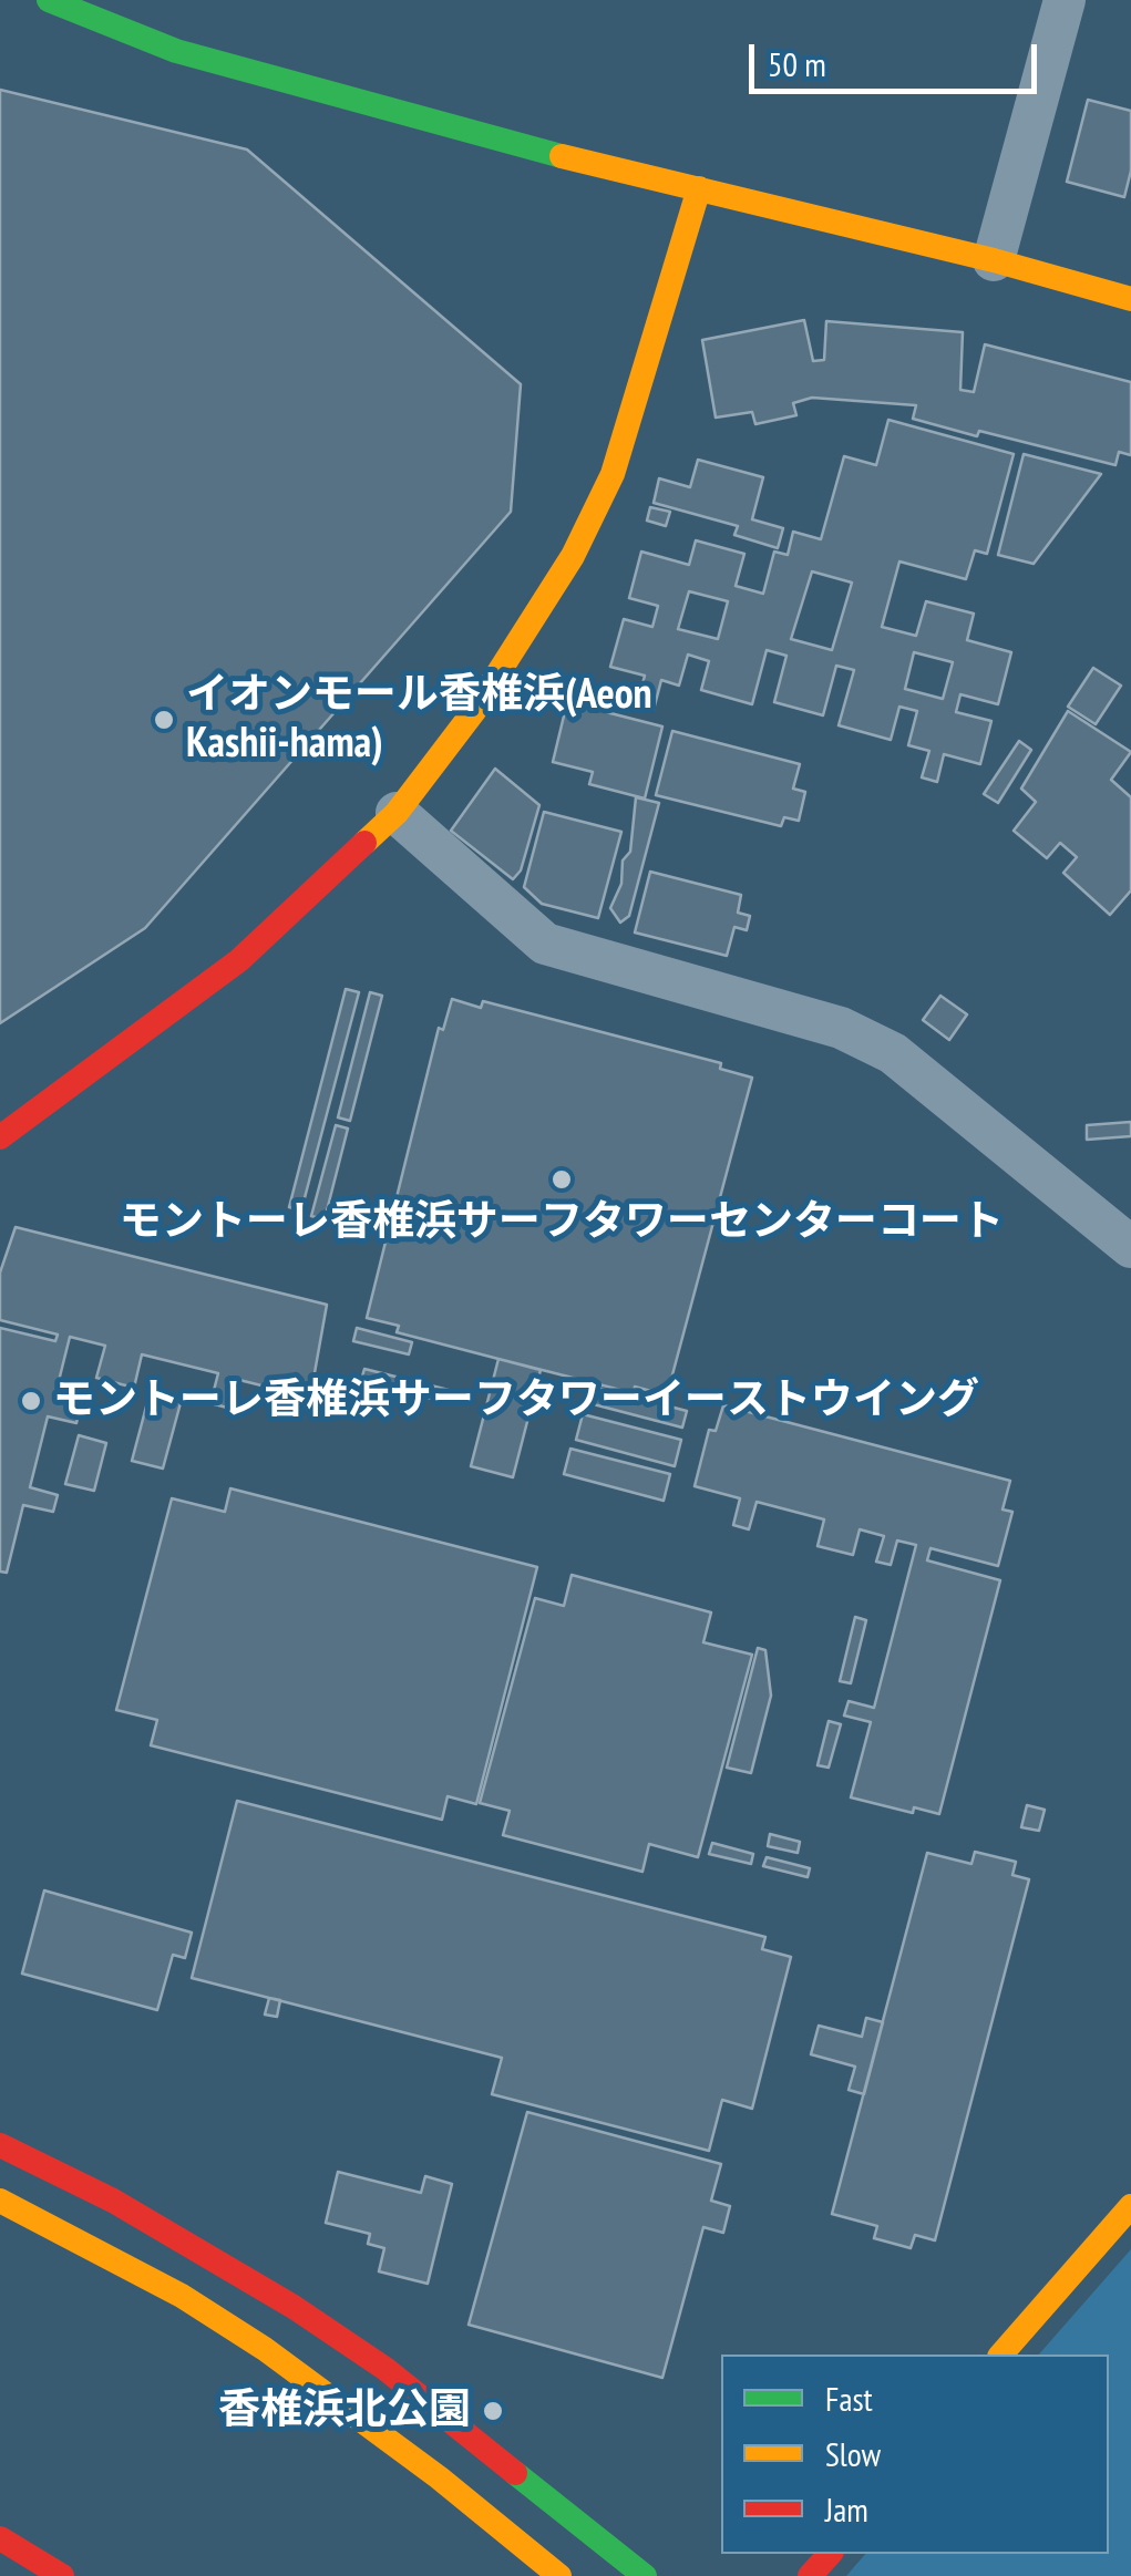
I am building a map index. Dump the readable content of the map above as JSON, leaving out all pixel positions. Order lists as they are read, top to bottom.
{
  "places": [
    "イオンモール香椎浜(Aeon Kashii-hama)",
    "モントーレ香椎浜サーフタワーセンターコート",
    "モントーレ香椎浜サーフタワーイーストウイング",
    "香椎浜北公園"
  ],
  "legend": ["Fast", "Slow", "Jam"],
  "scale_bar": "50 m"
}
